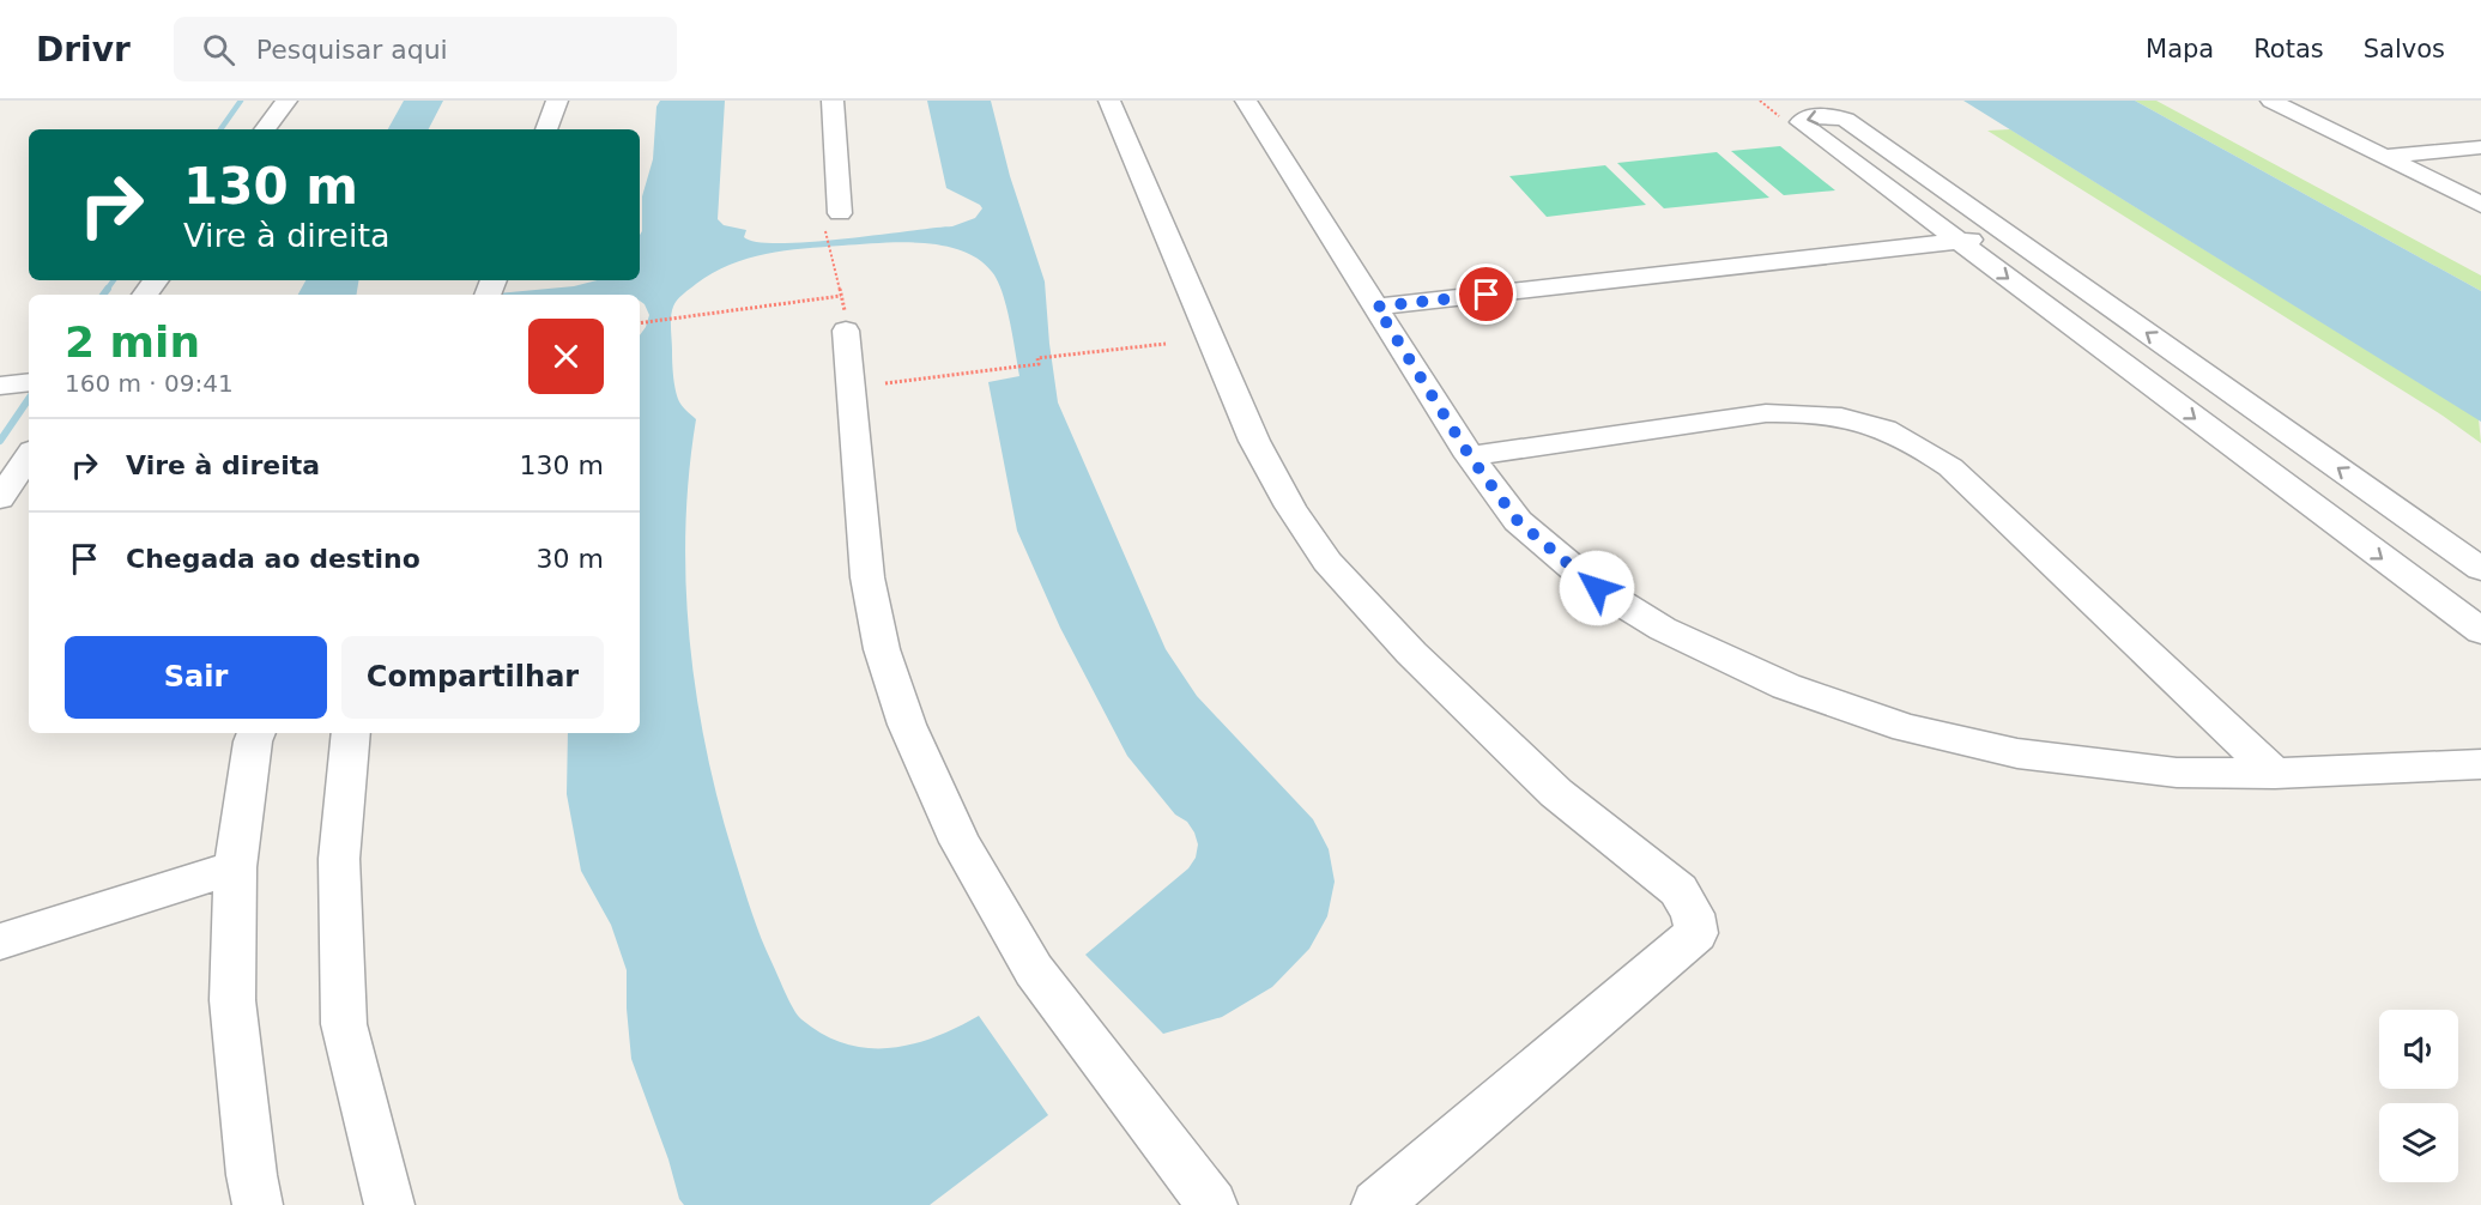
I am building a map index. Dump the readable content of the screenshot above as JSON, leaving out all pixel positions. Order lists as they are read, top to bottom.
{
  "page": {
    "header": "Drivr",
    "search": "Pesquisar aqui",
    "nav": ["Mapa", "Rotas", "Salvos"],
    "turn": ["130 m", "Vire à direita"],
    "heading": ["2 min", "160 m · 09:41"],
    "list": [
      {
        "name": "Vire à direita",
        "value": "130 m"
      },
      {
        "name": "Chegada ao destino",
        "value": "30 m"
      }
    ],
    "buttons": ["Sair", "Compartilhar"]
  }
}
